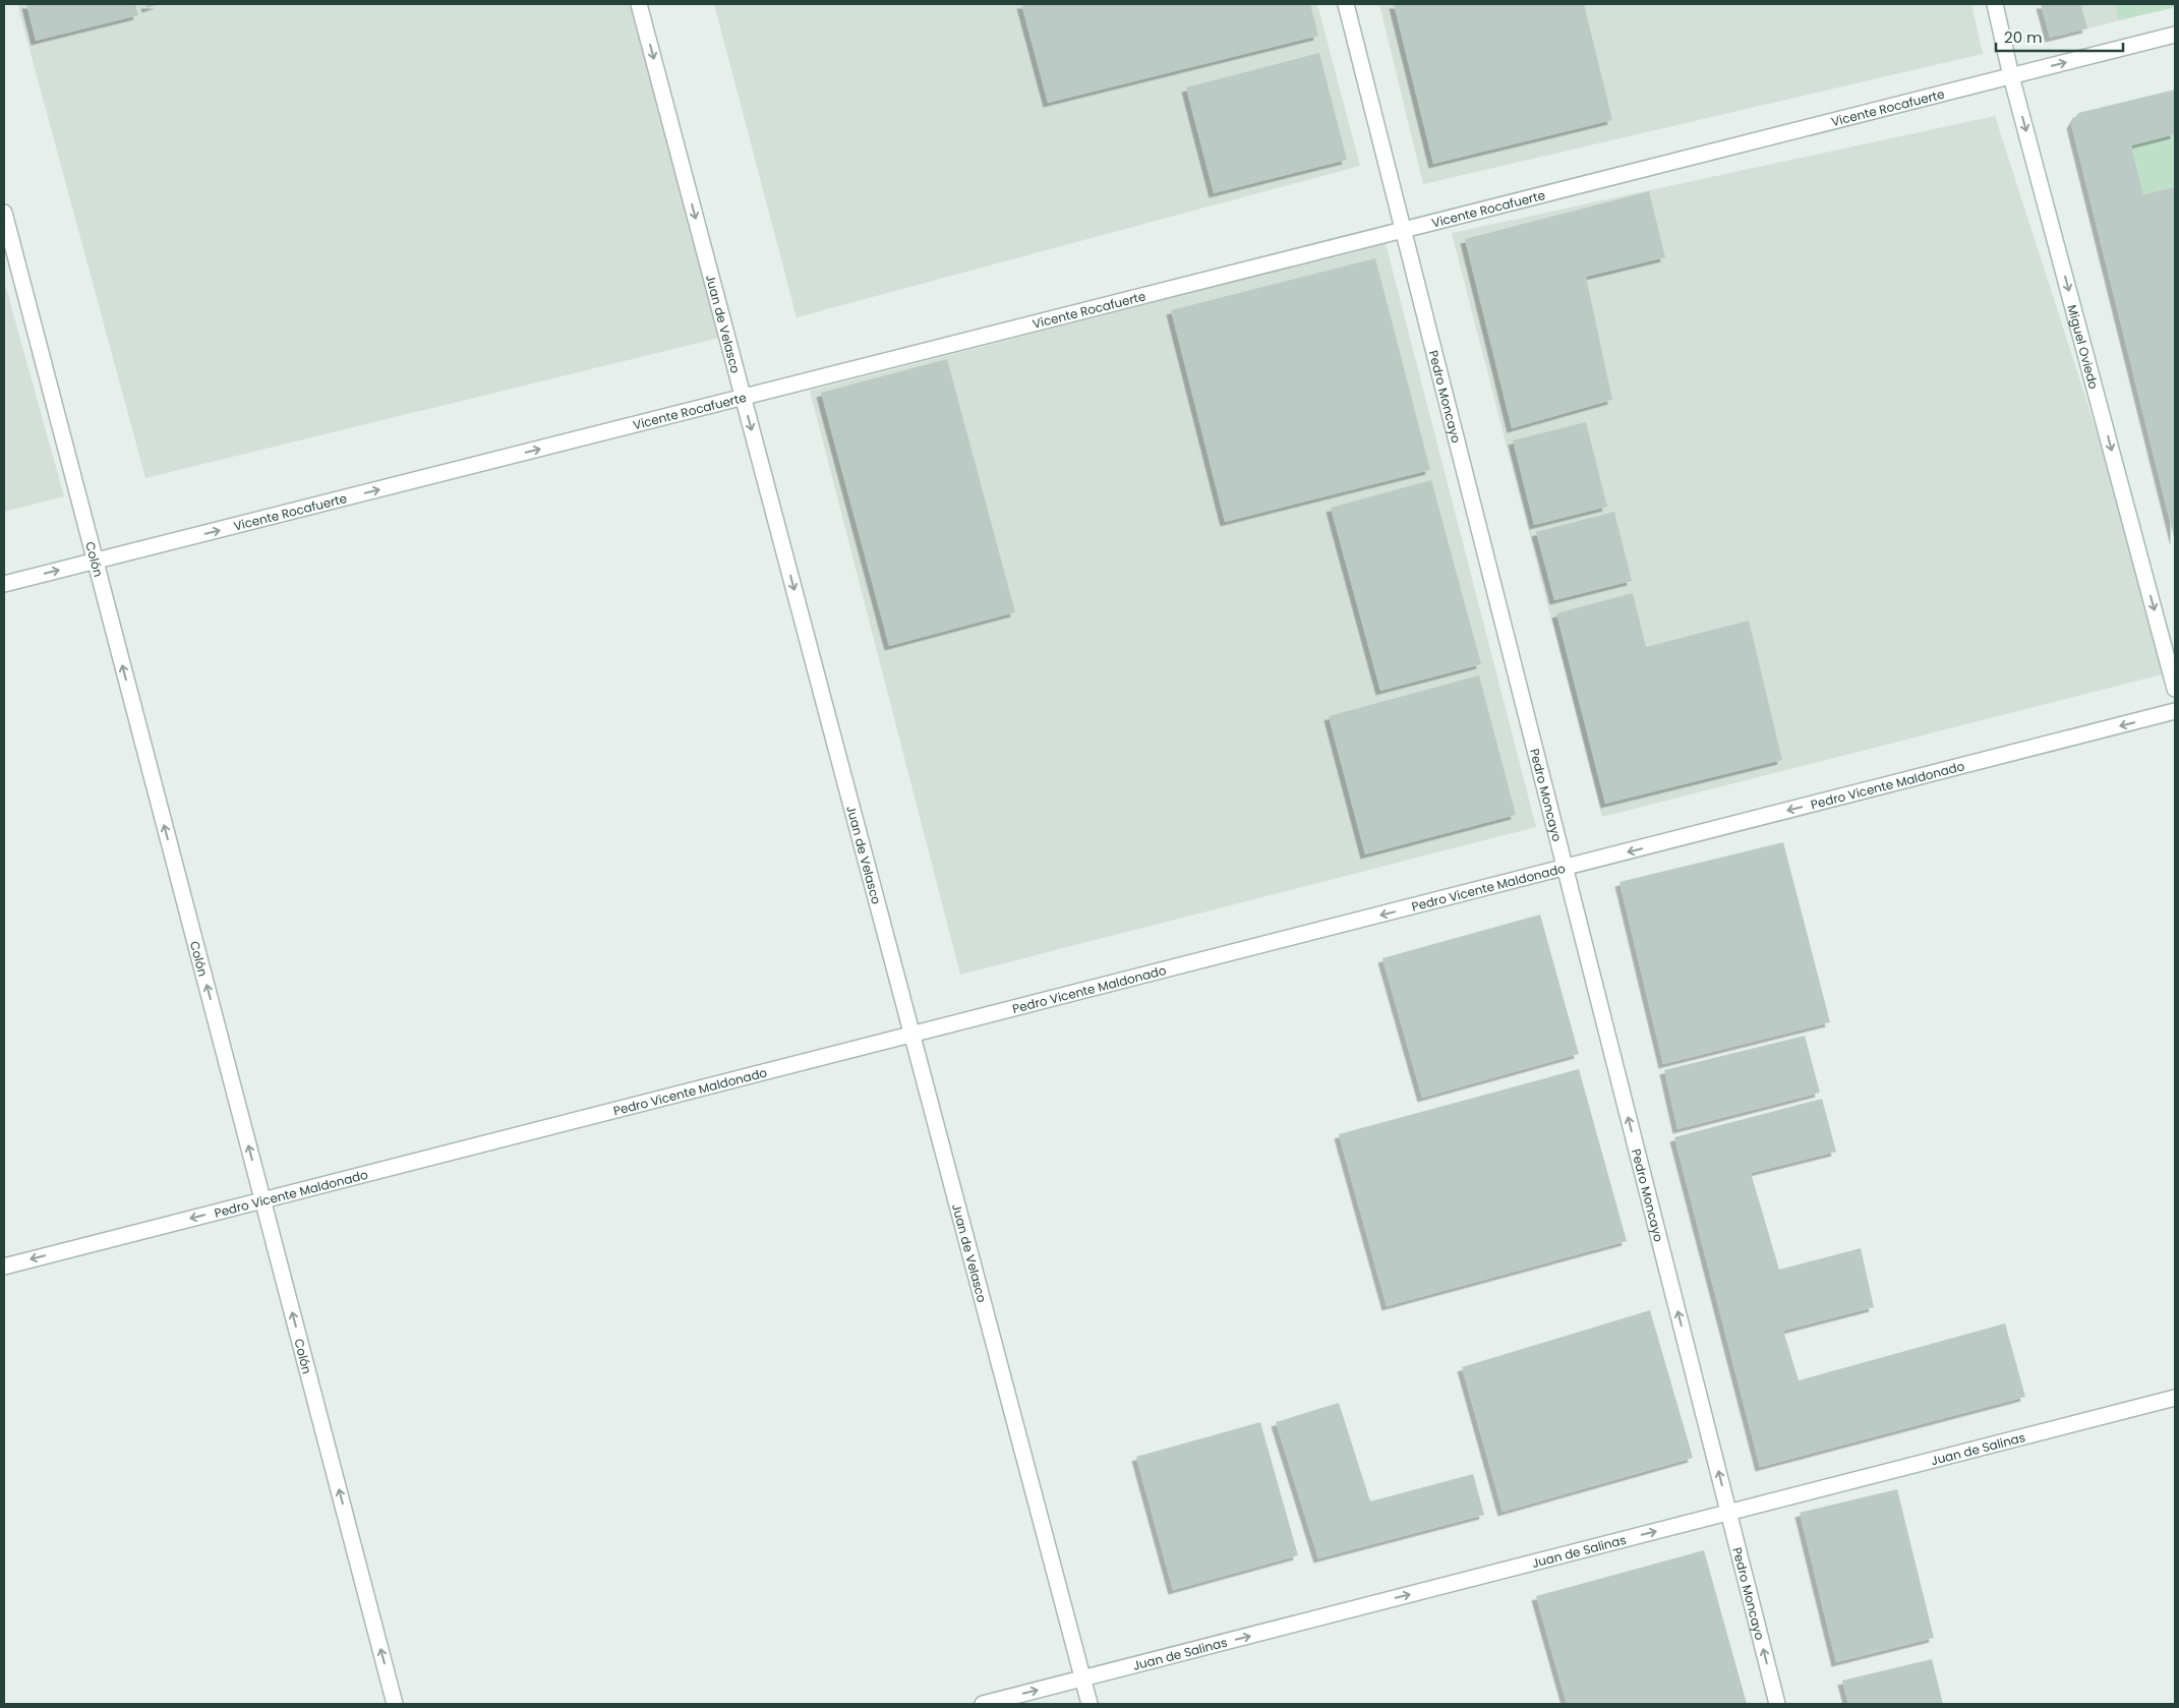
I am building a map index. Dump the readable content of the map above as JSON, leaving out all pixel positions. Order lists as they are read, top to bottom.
{
  "streets": {
    "street": [
      "Vicente Rocafuerte",
      "Juan de Velasco",
      "Miguel Oviedo",
      "Pedro Moncayo",
      "Colón",
      "Pedro Vicente Maldonado",
      "Juan de Salinas"
    ]
  },
  "crossings": [
    ["Vicente Rocafuerte", "Juan de Velasco"],
    ["Vicente Rocafuerte", "Miguel Oviedo"],
    ["Vicente Rocafuerte", "Pedro Moncayo"],
    ["Vicente Rocafuerte", "Colón"],
    ["Juan de Velasco", "Pedro Vicente Maldonado"],
    ["Juan de Velasco", "Juan de Salinas"],
    ["Pedro Moncayo", "Pedro Vicente Maldonado"],
    ["Pedro Moncayo", "Juan de Salinas"],
    ["Colón", "Pedro Vicente Maldonado"]
  ],
  "one_way": [
    "Vicente Rocafuerte",
    "Juan de Velasco",
    "Miguel Oviedo",
    "Pedro Moncayo",
    "Colón",
    "Pedro Vicente Maldonado",
    "Juan de Salinas"
  ],
  "scale_bar": "20 m"
}
